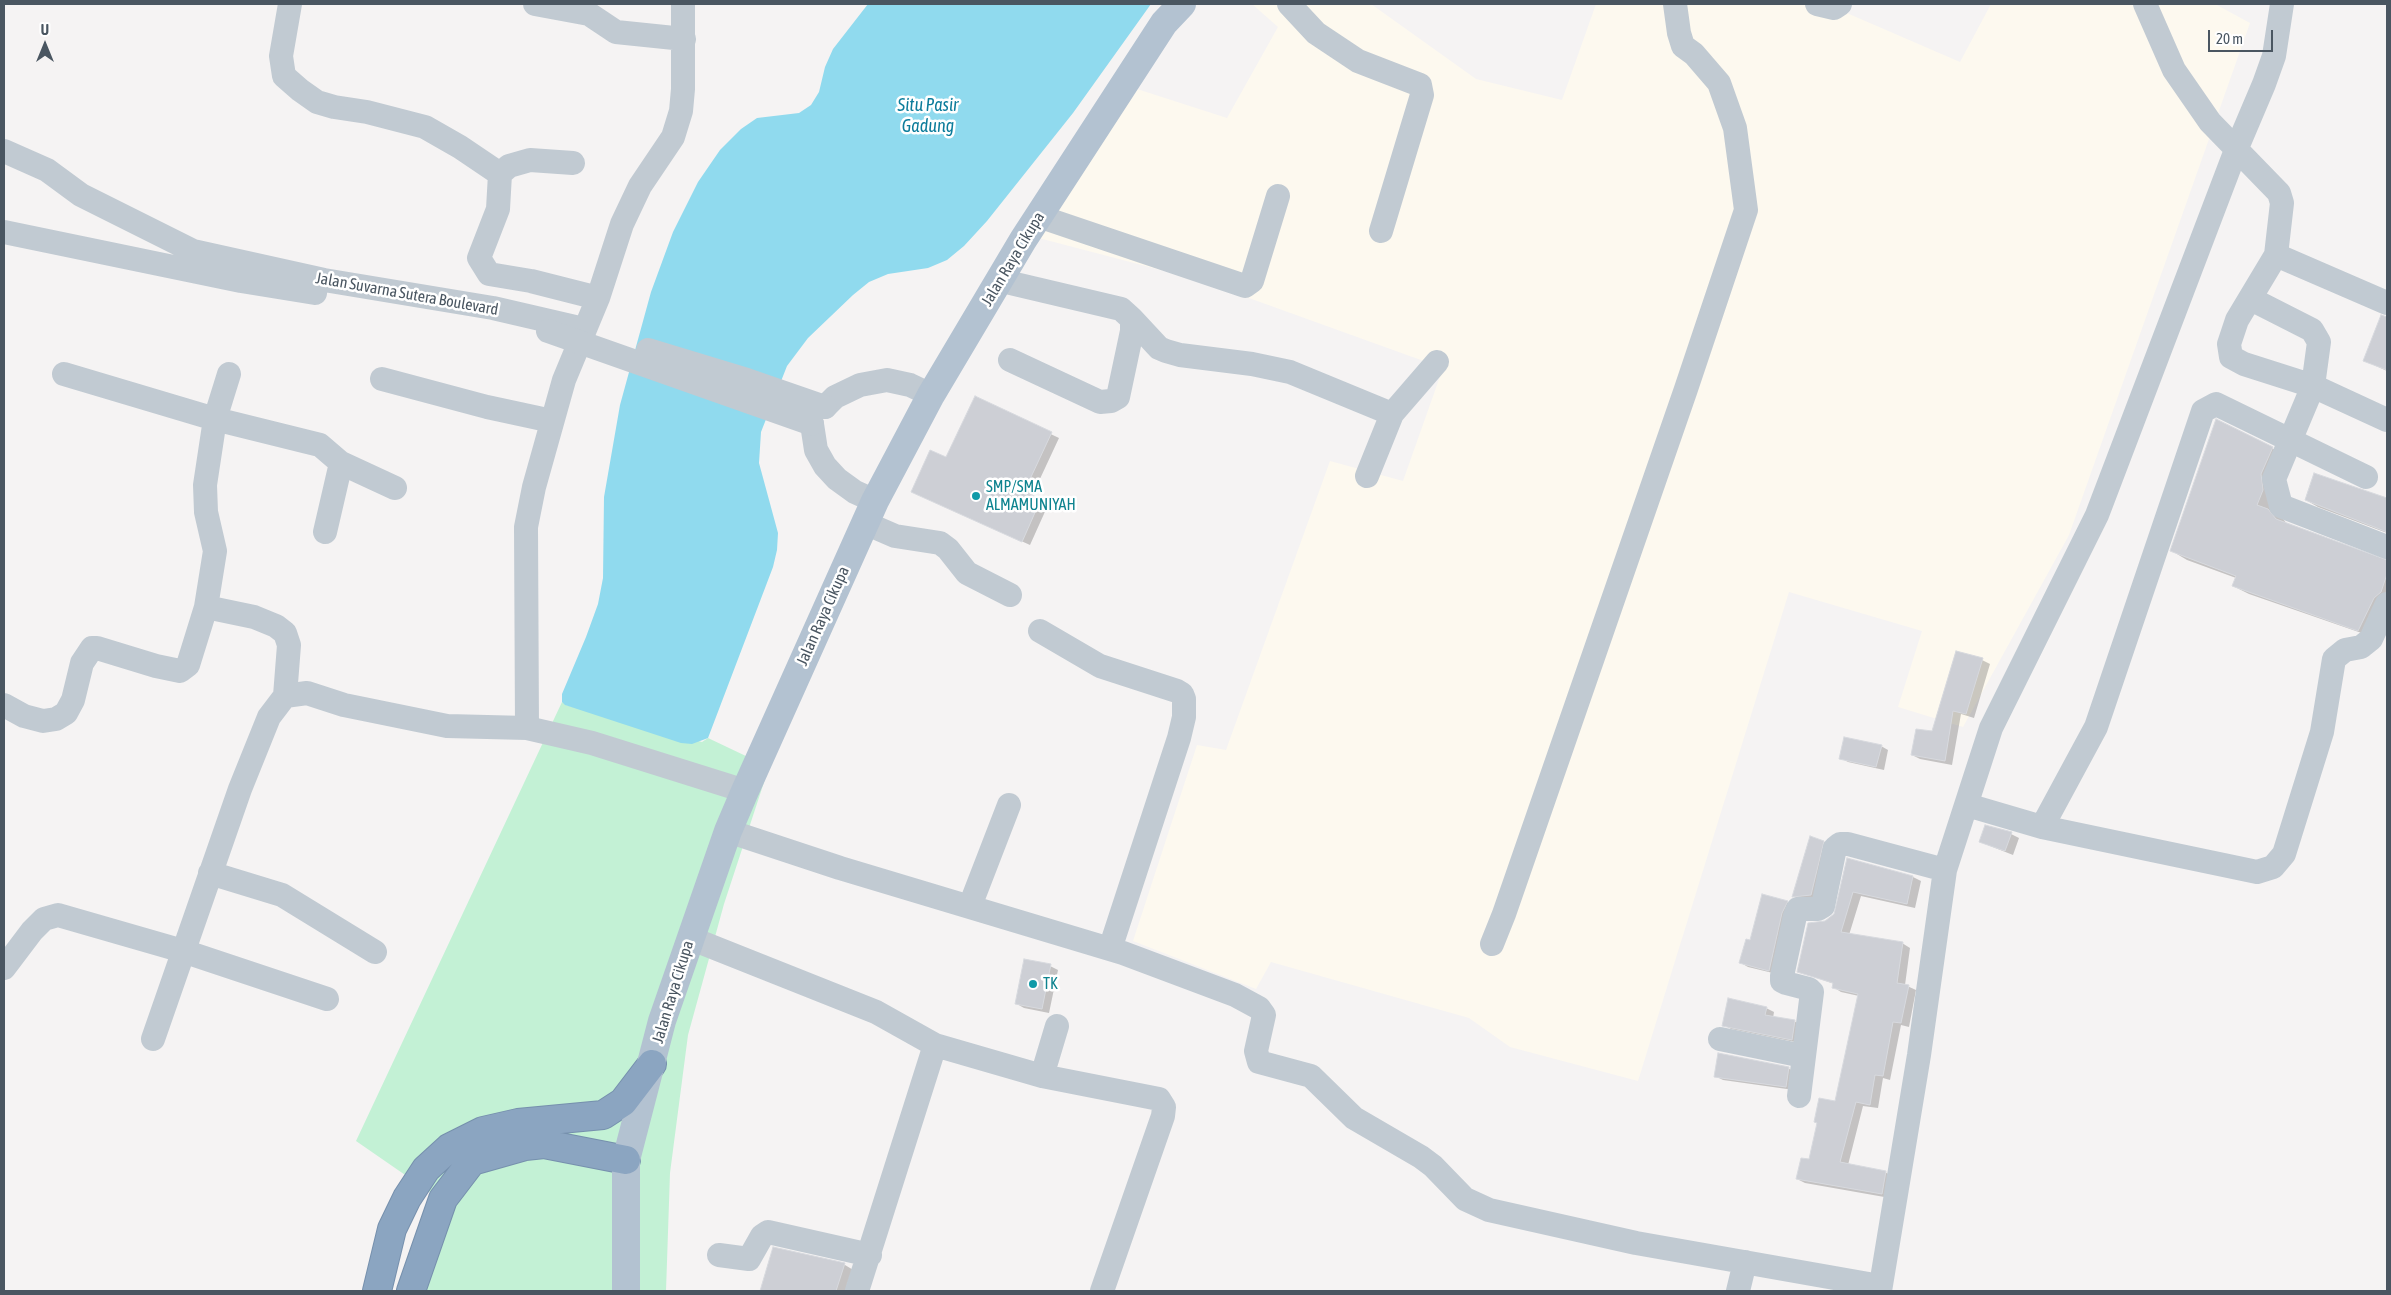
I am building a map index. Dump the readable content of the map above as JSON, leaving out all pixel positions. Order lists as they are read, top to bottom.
{
  "streets": {
    "main road": ["Jalan Raya Cikupa"],
    "street": ["Jalan Suvarna Sutera Boulevard"]
  },
  "water": ["Situ Pasir Gadung"],
  "places": ["SMP/SMA ALMAMUNIYAH", "TK"],
  "scale_bar": "20 m",
  "north": "top"
}
